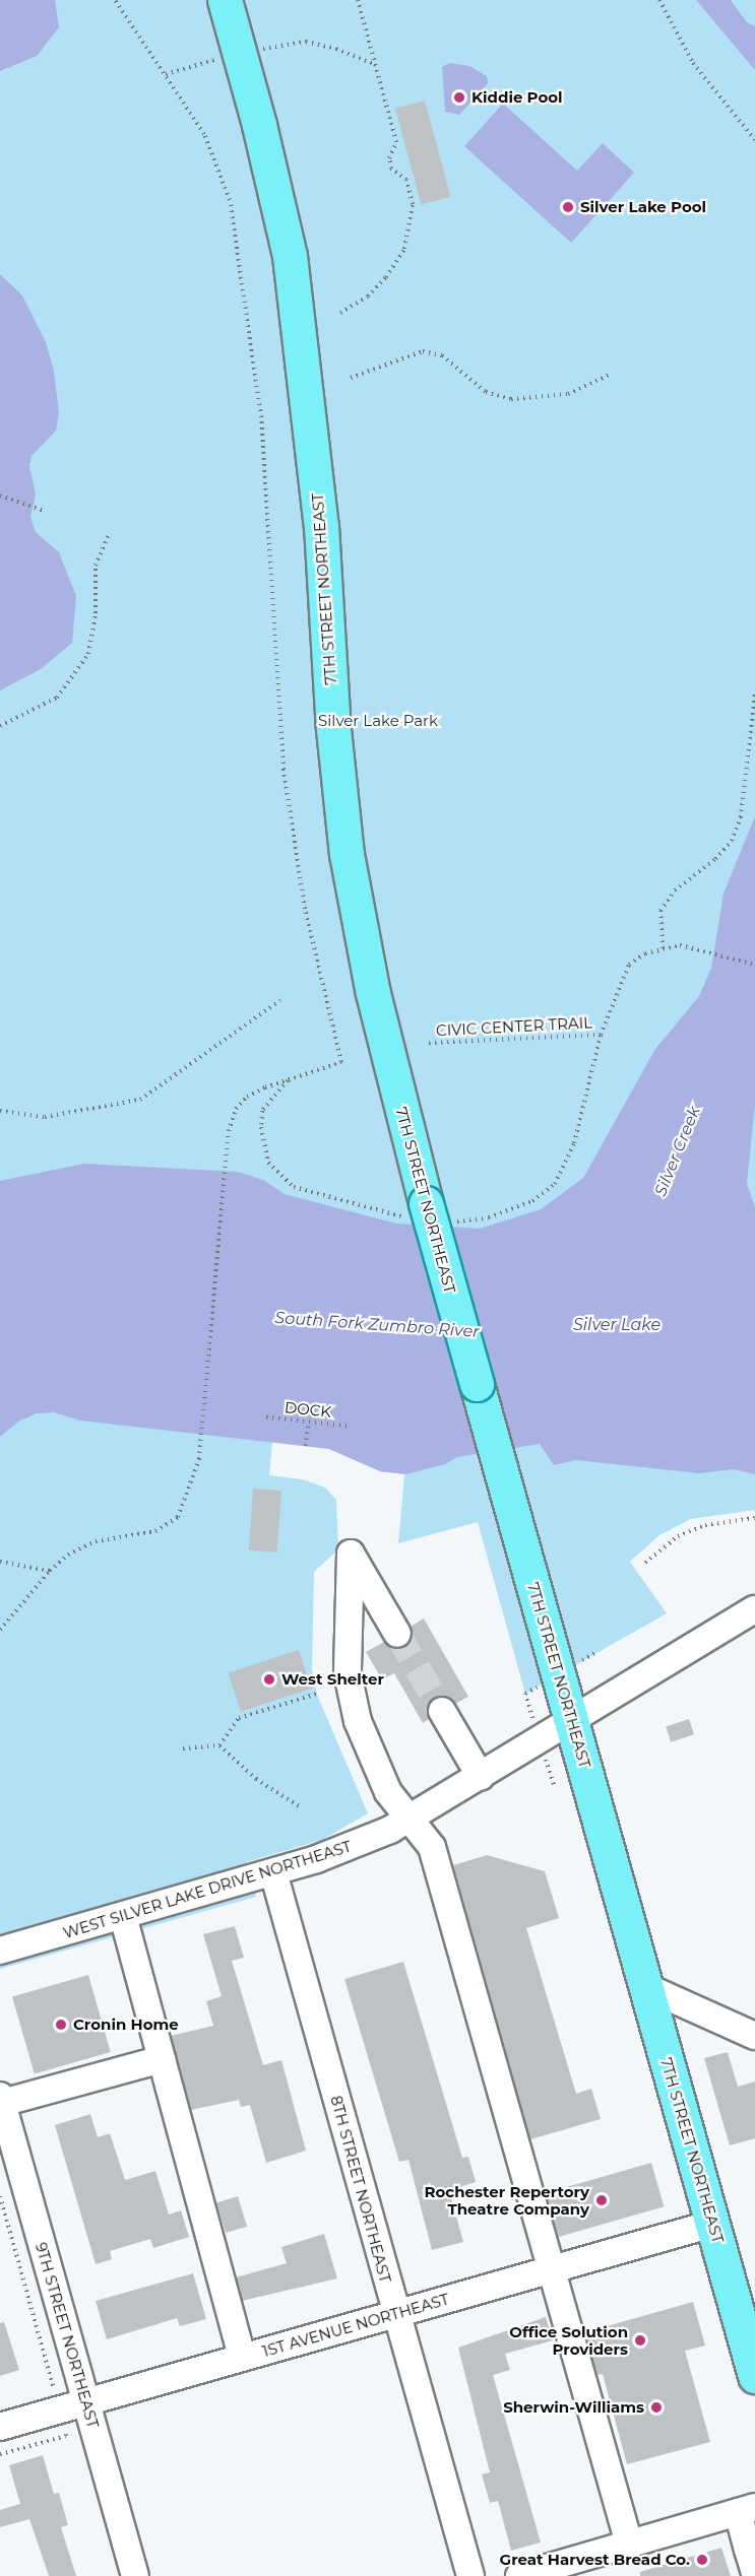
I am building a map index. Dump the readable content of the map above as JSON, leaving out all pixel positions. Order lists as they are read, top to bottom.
{
  "streets": {
    "main road": ["7TH STREET NORTHEAST"],
    "street": [
      "WEST SILVER LAKE DRIVE NORTHEAST",
      "8TH STREET NORTHEAST",
      "1ST AVENUE NORTHEAST",
      "9TH STREET NORTHEAST"
    ],
    "path": ["CIVIC CENTER TRAIL", "DOCK"]
  },
  "crossings": [
    ["7TH STREET NORTHEAST", "WEST SILVER LAKE DRIVE NORTHEAST"],
    ["7TH STREET NORTHEAST", "1ST AVENUE NORTHEAST"],
    ["WEST SILVER LAKE DRIVE NORTHEAST", "8TH STREET NORTHEAST"],
    ["8TH STREET NORTHEAST", "1ST AVENUE NORTHEAST"],
    ["1ST AVENUE NORTHEAST", "9TH STREET NORTHEAST"]
  ],
  "water": ["Silver Creek", "South Fork Zumbro River", "Silver Lake"],
  "parks": ["Silver Lake Park"],
  "places": [
    "Kiddie Pool",
    "Silver Lake Pool",
    "West Shelter",
    "Cronin Home",
    "Rochester Repertory Theatre Company",
    "Office Solution Providers",
    "Sherwin-Williams",
    "Great Harvest Bread Co."
  ]
}
